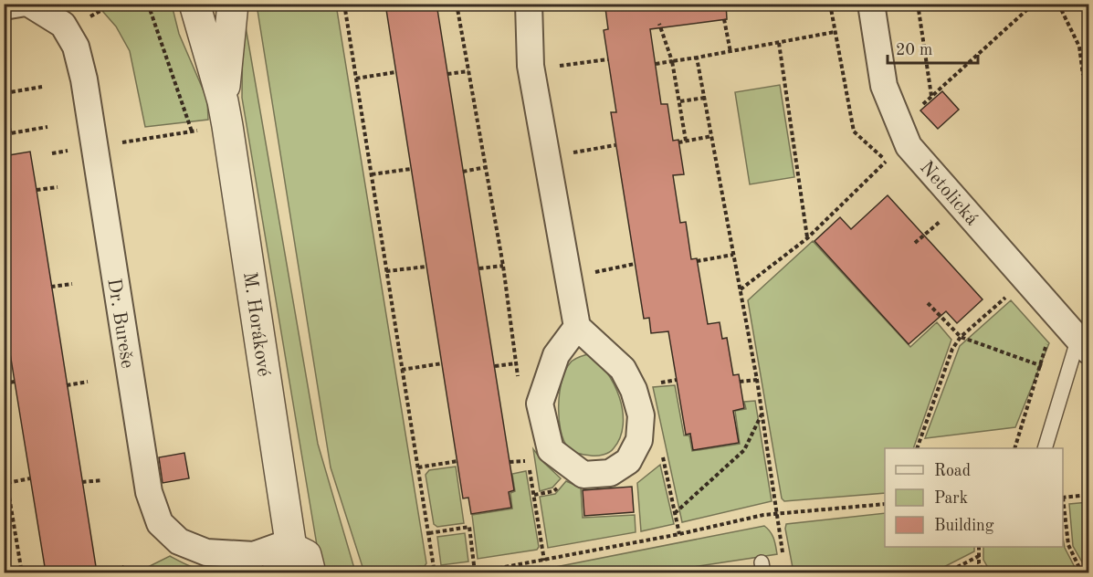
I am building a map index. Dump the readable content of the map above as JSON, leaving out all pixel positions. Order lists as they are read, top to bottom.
{
  "streets": {
    "street": ["Netolická", "Dr. Bureše", "M. Horákové"]
  },
  "crossings": [
    ["Dr. Bureše", "M. Horákové"]
  ],
  "legend": ["Road", "Park", "Building"],
  "scale_bar": "20 m"
}
